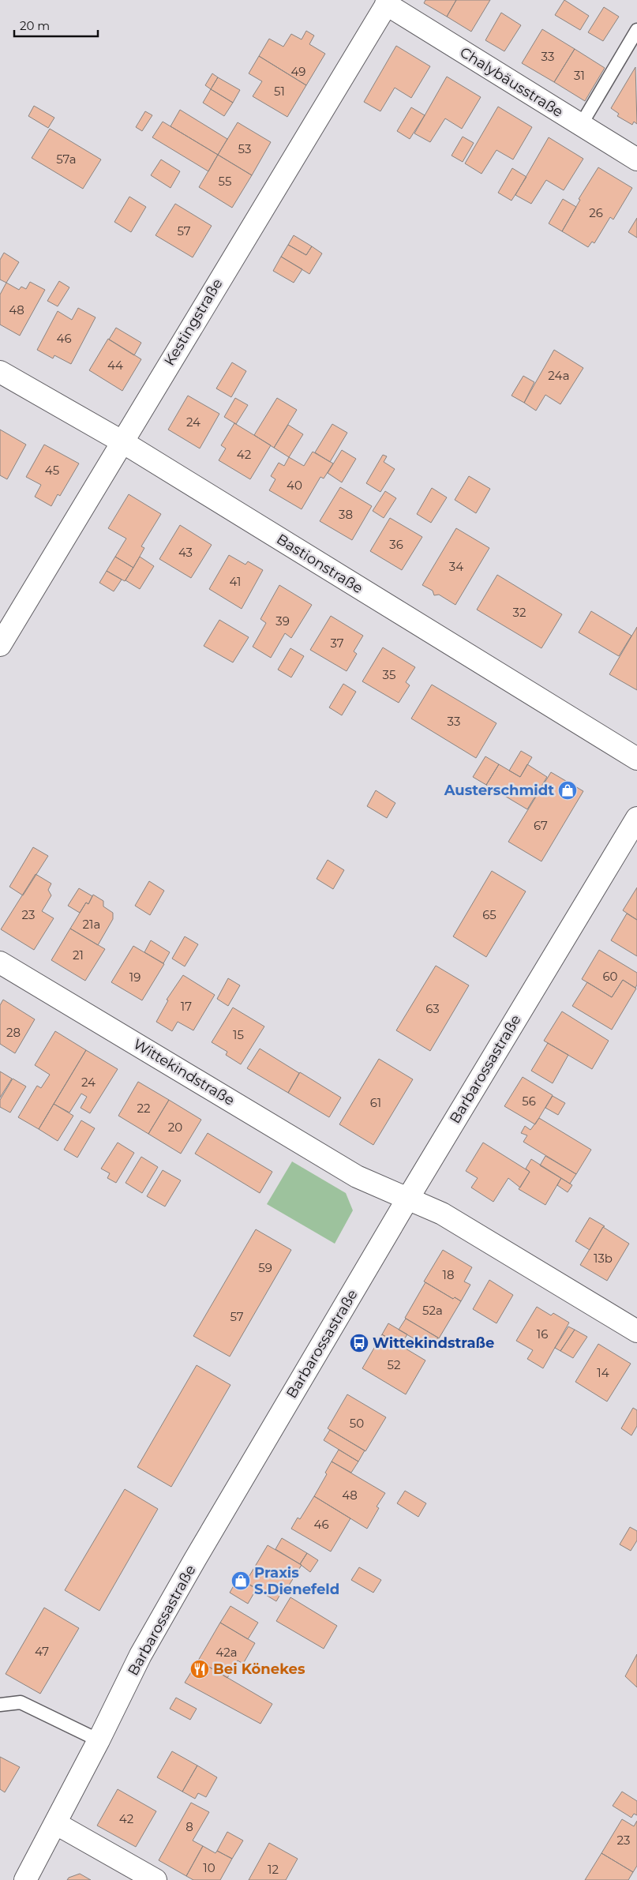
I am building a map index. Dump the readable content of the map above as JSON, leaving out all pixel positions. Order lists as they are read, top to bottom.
{
  "streets": {
    "street": [
      "Chalybäusstraße",
      "Kestingstraße",
      "Bastionstraße",
      "Barbarossastraße",
      "Wittekindstraße"
    ]
  },
  "crossings": [
    ["Chalybäusstraße", "Kestingstraße"],
    ["Kestingstraße", "Bastionstraße"],
    ["Barbarossastraße", "Wittekindstraße"]
  ],
  "places": {
    "shop": ["Austerschmidt", "Praxis S.Dienefeld"],
    "bus stop": ["Wittekindstraße"],
    "restaurant": ["Bei Könekes"]
  },
  "house_numbers": [
    "33",
    "49",
    "31",
    "51",
    "53",
    "57a",
    "55",
    "26",
    "57",
    "48",
    "46",
    "44",
    "24a",
    "24",
    "42",
    "45",
    "40",
    "38",
    "36",
    "43",
    "34",
    "41",
    "32",
    "39",
    "37",
    "35",
    "33",
    "67",
    "23",
    "65",
    "21a",
    "21",
    "60",
    "19",
    "17",
    "63",
    "28",
    "15",
    "24",
    "56",
    "61",
    "22",
    "20",
    "13b",
    "59",
    "18",
    "52a",
    "57",
    "16",
    "52",
    "14",
    "50",
    "48",
    "46",
    "47",
    "42a",
    "42",
    "8",
    "23",
    "10",
    "12"
  ],
  "scale_bar": "20 m"
}
